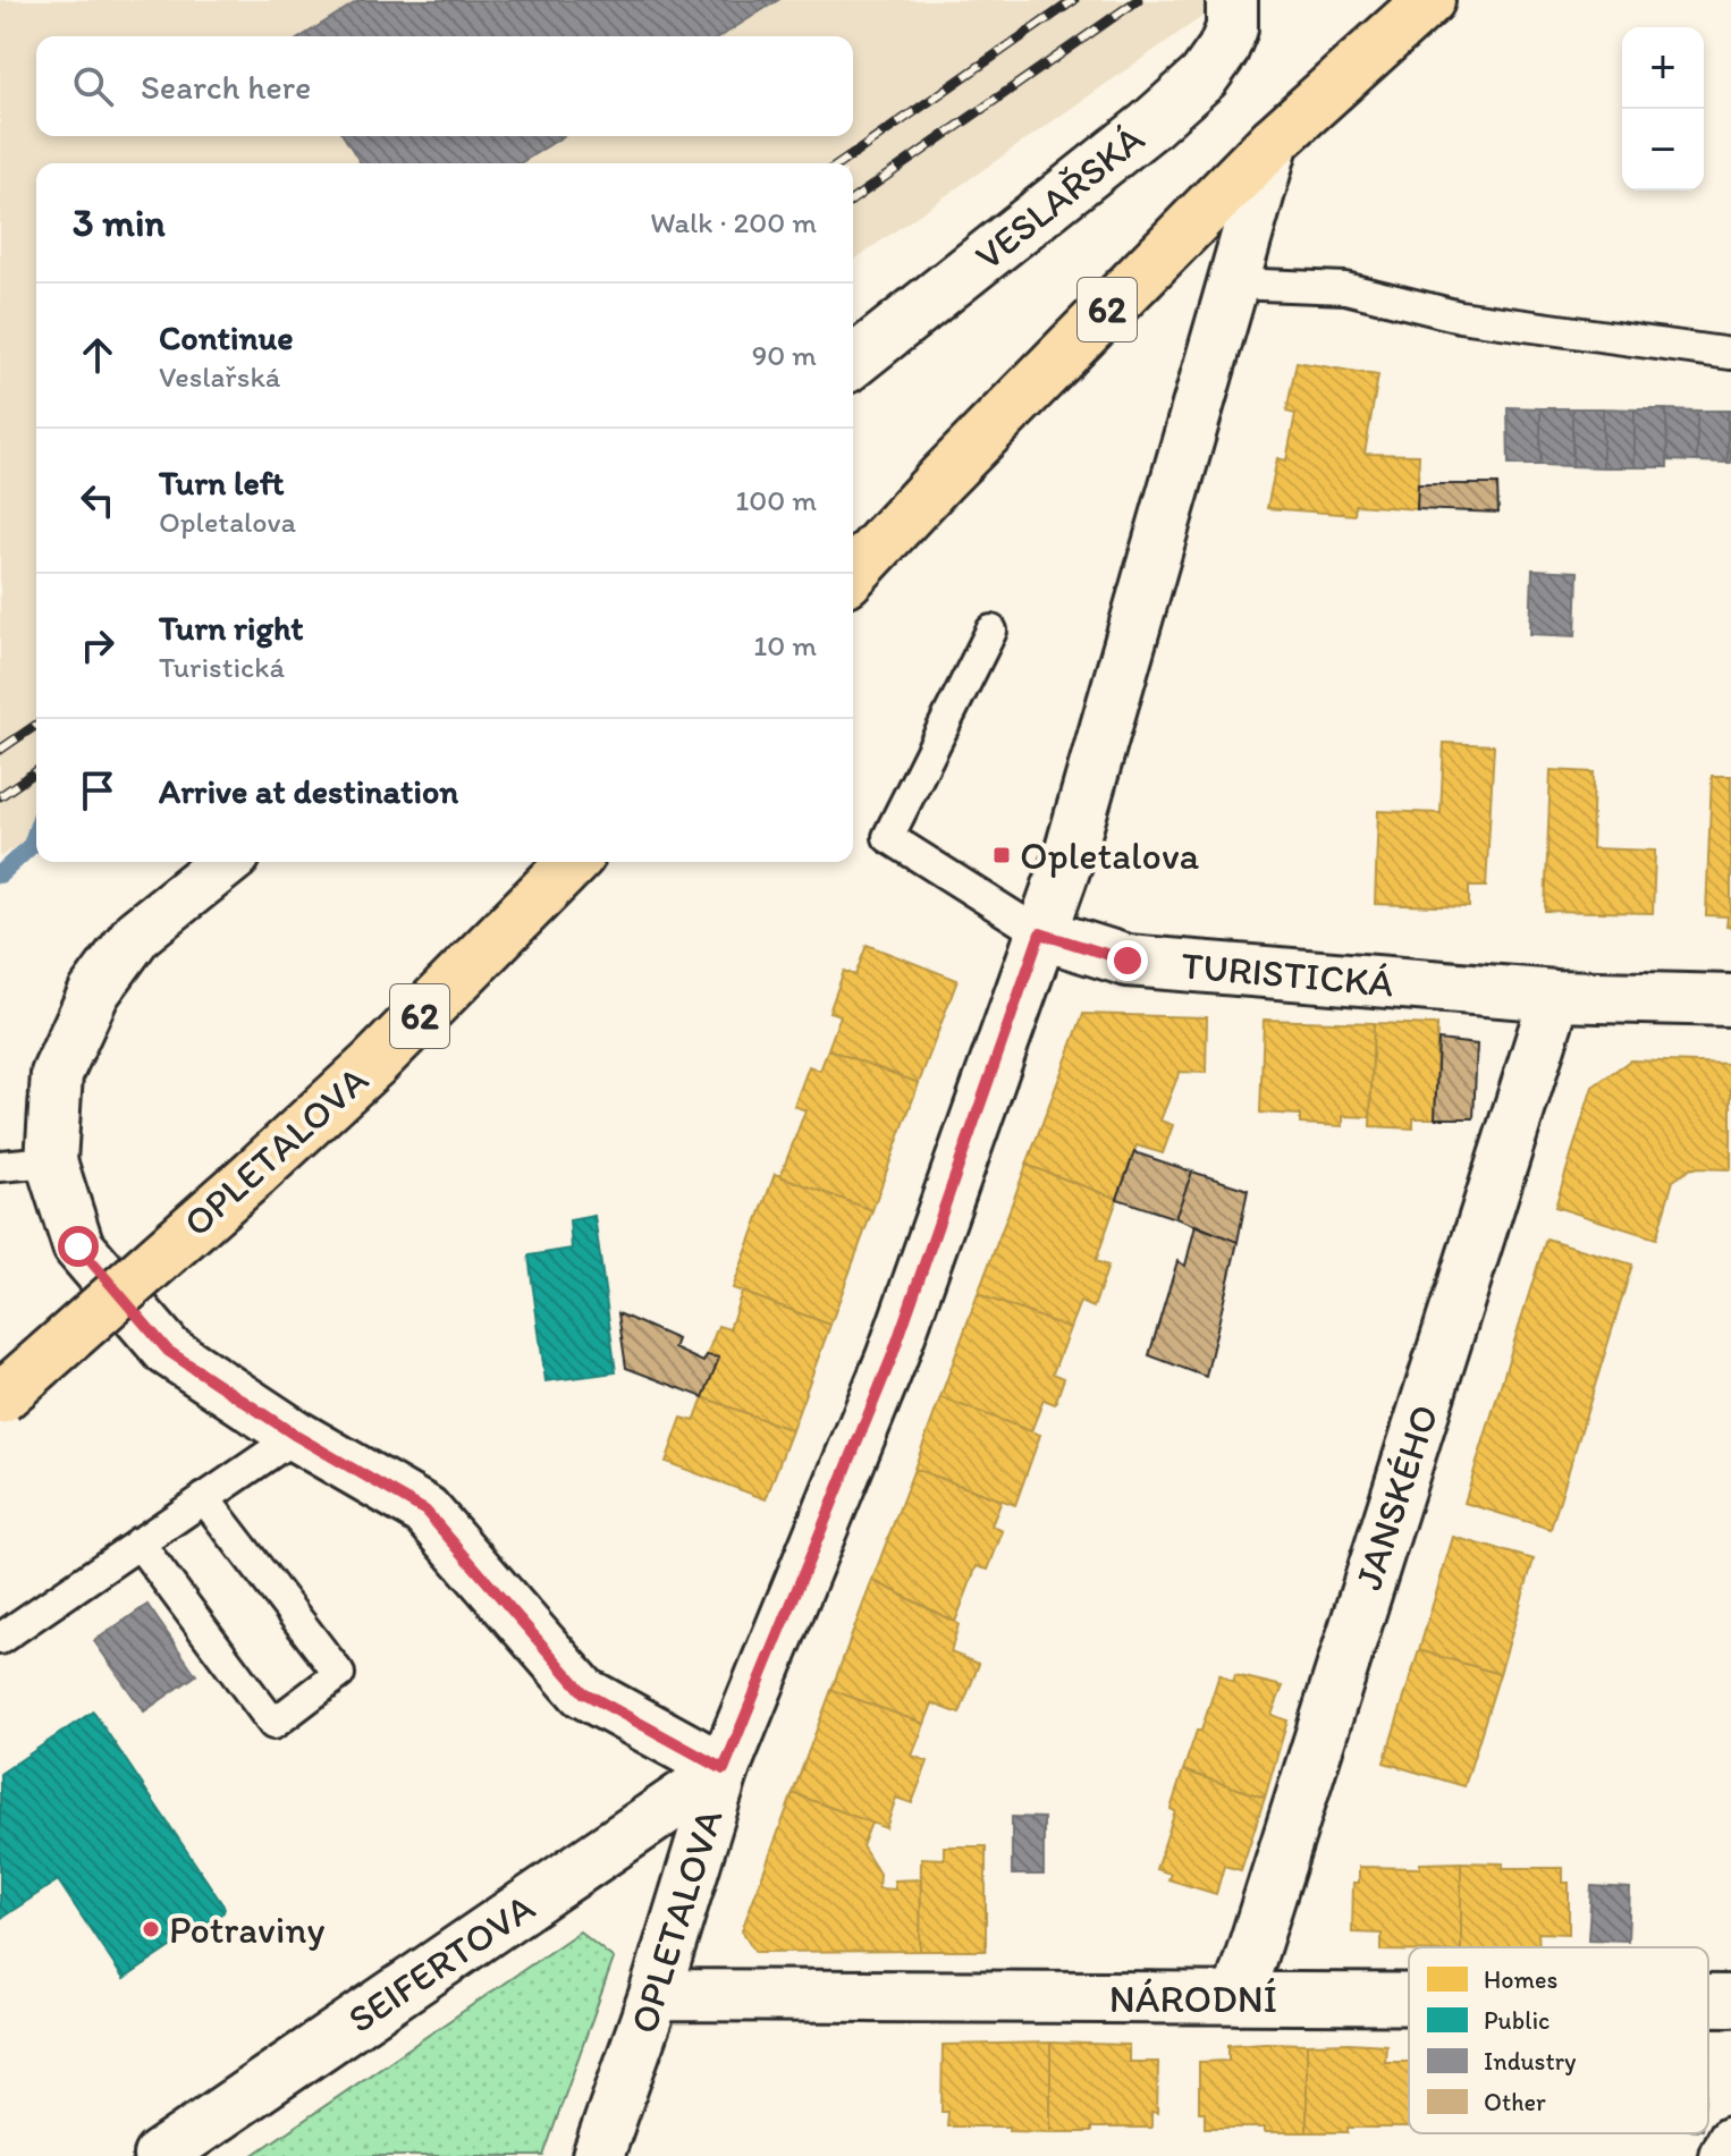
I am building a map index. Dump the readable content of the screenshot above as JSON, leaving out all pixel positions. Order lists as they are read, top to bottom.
{
  "streets": {
    "main road": ["62", "OPLETALOVA"],
    "street": [
      "VESLAŘSKÁ",
      "TURISTICKÁ",
      "JANSKÉHO",
      "SEIFERTOVA",
      "NÁRODNÍ"
    ]
  },
  "crossings": [
    ["62", "OPLETALOVA"],
    ["TURISTICKÁ", "OPLETALOVA"],
    ["TURISTICKÁ", "JANSKÉHO"],
    ["OPLETALOVA", "SEIFERTOVA"],
    ["OPLETALOVA", "NÁRODNÍ"],
    ["JANSKÉHO", "NÁRODNÍ"]
  ],
  "places": {
    "transit": ["Opletalova"],
    "other": ["Potraviny"]
  },
  "legend": [
    "Homes",
    "Public",
    "Industry",
    "Other"
  ],
  "page": {
    "map_buttons": ["+", "−"],
    "search": "Search here",
    "heading": ["3 min", "Walk · 200 m"],
    "list": [
      ["Continue", "Veslařská", "90 m"],
      ["Turn left", "Opletalova", "100 m"],
      ["Turn right", "Turistická", "10 m"],
      "Arrive at destination"
    ]
  }
}
